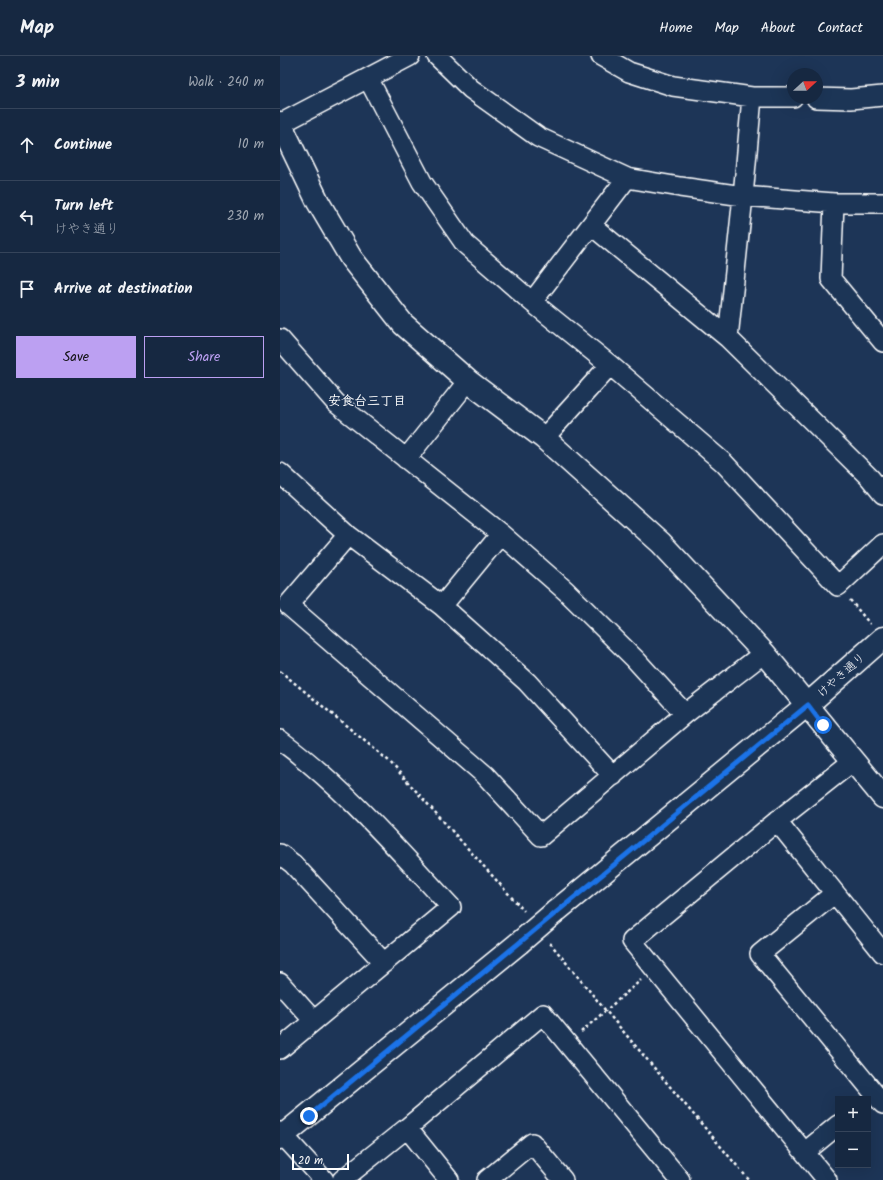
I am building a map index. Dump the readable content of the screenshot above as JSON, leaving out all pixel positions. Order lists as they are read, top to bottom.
{
  "streets": {
    "street": ["けやき通り"]
  },
  "districts": ["安食台三丁目"],
  "scale_bar": "20 m",
  "north": "right",
  "page": {
    "header": "Map",
    "nav": [
      "Home",
      "Map",
      "About",
      "Contact"
    ],
    "heading": ["3 min", "Walk · 240 m"],
    "list": [
      ["Continue", "10 m"],
      ["Turn left", "けやき通り", "230 m"],
      "Arrive at destination"
    ],
    "buttons": ["Save", "Share"],
    "map_buttons": ["+", "−"],
    "scale": "20 m"
  }
}
